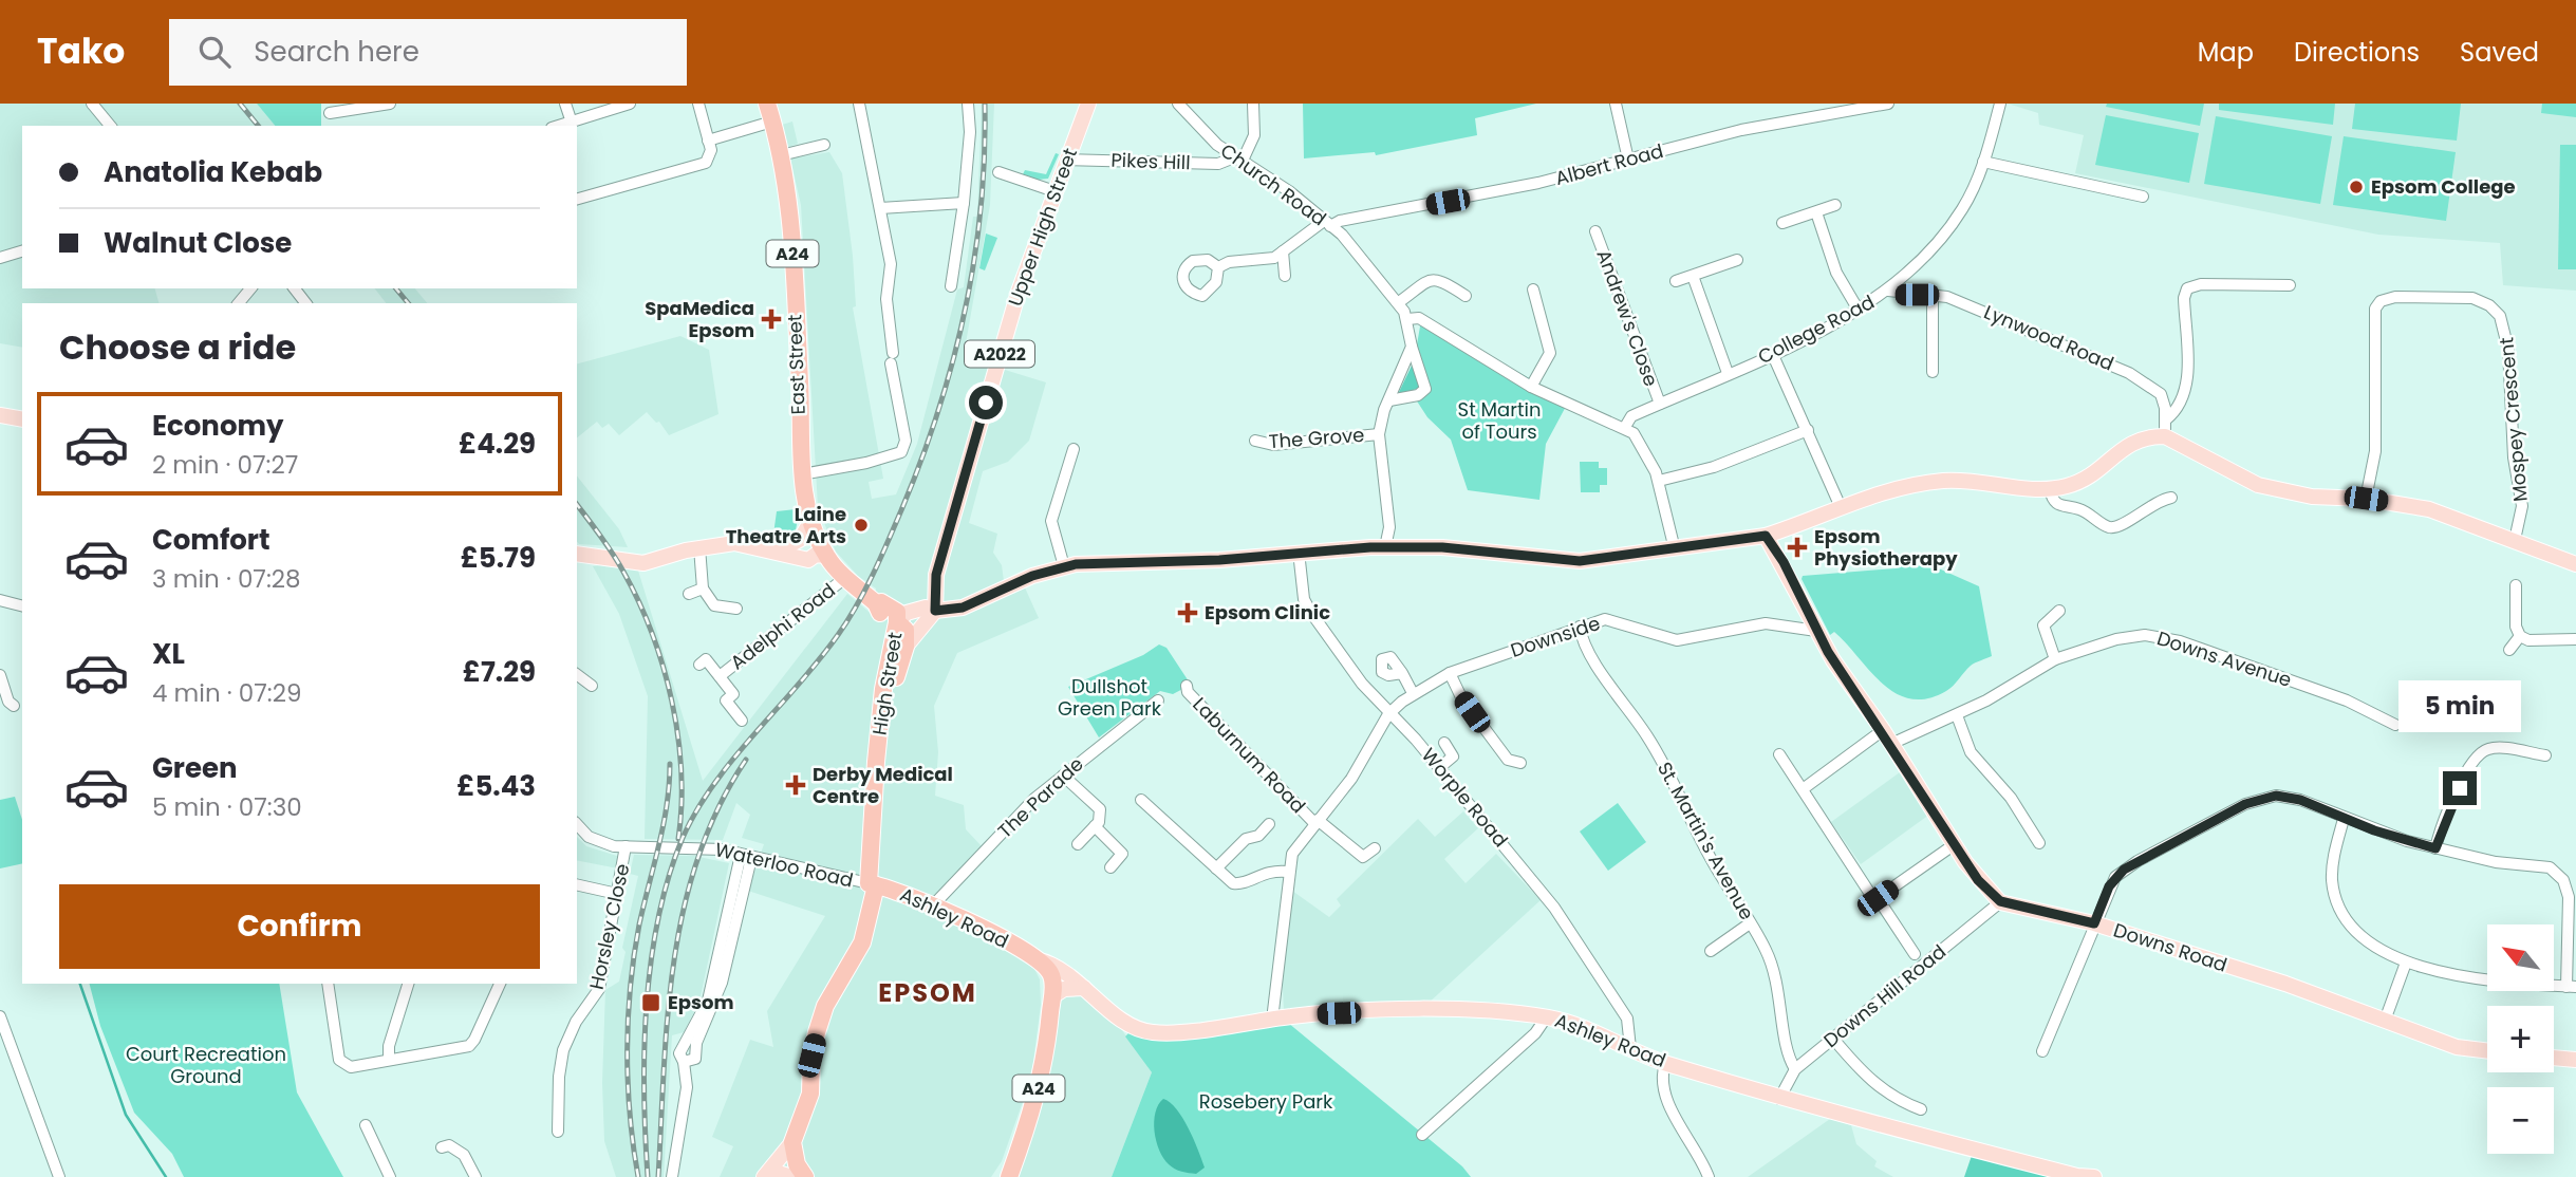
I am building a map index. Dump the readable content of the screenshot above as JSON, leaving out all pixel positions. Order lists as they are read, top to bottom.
{
  "streets": {
    "highway": [
      "A24",
      "East Street",
      "High Street",
      "Ashley Road"
    ],
    "main road": ["Upper High Street", "A2022", "Downs Road"],
    "street": [
      "Pikes Hill",
      "Albert Road",
      "Church Road",
      "Andrew's Close",
      "College Road",
      "Lynwood Road",
      "Mospey Crescent",
      "The Grove",
      "Adelphi Road",
      "Downside",
      "Downs Avenue",
      "Laburnum Road",
      "The Parade",
      "Worple Road",
      "St. Martin's Avenue",
      "Waterloo Road",
      "Horsley Close",
      "Downs Hill Road"
    ]
  },
  "crossings": [
    ["Pikes Hill", "Church Road"],
    ["Pikes Hill", "Upper High Street"],
    ["Albert Road", "Church Road"],
    ["A24", "Ashley Road"],
    ["Andrew's Close", "College Road"],
    ["College Road", "Lynwood Road"],
    ["East Street", "Adelphi Road"],
    ["East Street", "High Street"],
    ["Downside", "Worple Road"],
    ["Downside", "St. Martin's Avenue"],
    ["High Street", "Waterloo Road"],
    ["High Street", "Ashley Road"],
    ["The Parade", "Ashley Road"],
    ["Worple Road", "Ashley Road"],
    ["St. Martin's Avenue", "Downs Hill Road"],
    ["Waterloo Road", "Ashley Road"],
    ["Waterloo Road", "Horsley Close"],
    ["Ashley Road", "Downs Hill Road"],
    ["Downs Road", "Downs Hill Road"]
  ],
  "districts": ["EPSOM"],
  "parks": [
    "St Martin of Tours",
    "Dullshot Green Park",
    "Court Recreation Ground",
    "Rosebery Park"
  ],
  "places": {
    "other": ["Epsom College", "Laine Theatre Arts"],
    "health": [
      "SpaMedica Epsom",
      "Epsom Physiotherapy",
      "Epsom Clinic",
      "Derby Medical Centre"
    ],
    "transit": ["Epsom"]
  },
  "north": "top left",
  "page": {
    "header": "Tako",
    "search": "Search here",
    "nav": ["Map", "Directions", "Saved"],
    "banner": ["Anatolia Kebab", "Walnut Close"],
    "heading": "Choose a ride",
    "list": [
      {
        "name": "Economy",
        "note": "2 min · 07:27",
        "value": "£4.29"
      },
      {
        "name": "Comfort",
        "note": "3 min · 07:28",
        "value": "£5.79"
      },
      {
        "name": "XL",
        "note": "4 min · 07:29",
        "value": "£7.29"
      },
      {
        "name": "Green",
        "note": "5 min · 07:30",
        "value": "£5.43"
      }
    ],
    "bubble": "5 min",
    "buttons": "Confirm",
    "map_buttons": ["+", "−"]
  }
}
